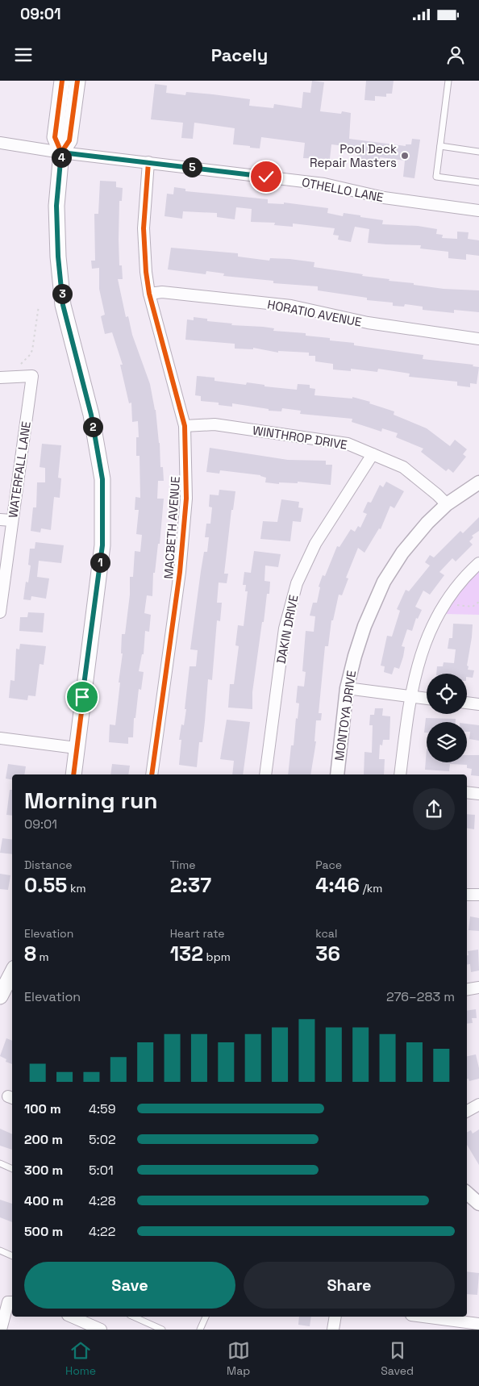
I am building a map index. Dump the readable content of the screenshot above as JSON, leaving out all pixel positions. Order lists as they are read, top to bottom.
{
  "streets": {
    "street": [
      "OTHELLO LANE",
      "HORATIO AVENUE",
      "WINTHROP DRIVE",
      "WATERFALL LANE",
      "MACBETH AVENUE",
      "DAKIN DRIVE",
      "MONTOYA DRIVE"
    ]
  },
  "crossings": [
    ["OTHELLO LANE", "MACBETH AVENUE"],
    ["HORATIO AVENUE", "MACBETH AVENUE"],
    ["WINTHROP DRIVE", "MACBETH AVENUE"],
    ["WINTHROP DRIVE", "DAKIN DRIVE"],
    ["WINTHROP DRIVE", "MONTOYA DRIVE"]
  ],
  "places": ["Pool Deck Repair Masters"],
  "page": {
    "status": "09:01",
    "header": "Pacely",
    "pins": [
      "4",
      "5",
      "3",
      "2",
      "1"
    ],
    "heading": ["Morning run", "09:01"],
    "stats": [
      ["Distance", "0.55 km"],
      ["Time", "2:37"],
      ["Pace", "4:46 /km"],
      ["Elevation", "8 m"],
      ["Heart rate", "132 bpm"],
      ["kcal", "36"]
    ],
    "chart": ["Elevation", "276–283 m"],
    "list": [
      {
        "name": "100 m",
        "note": "4:59"
      },
      {
        "name": "200 m",
        "note": "5:02"
      },
      {
        "name": "300 m",
        "note": "5:01"
      },
      {
        "name": "400 m",
        "note": "4:28"
      },
      {
        "name": "500 m",
        "note": "4:22"
      }
    ],
    "buttons": ["Save", "Share"],
    "tabs": ["Home", "Map", "Saved"]
  }
}
